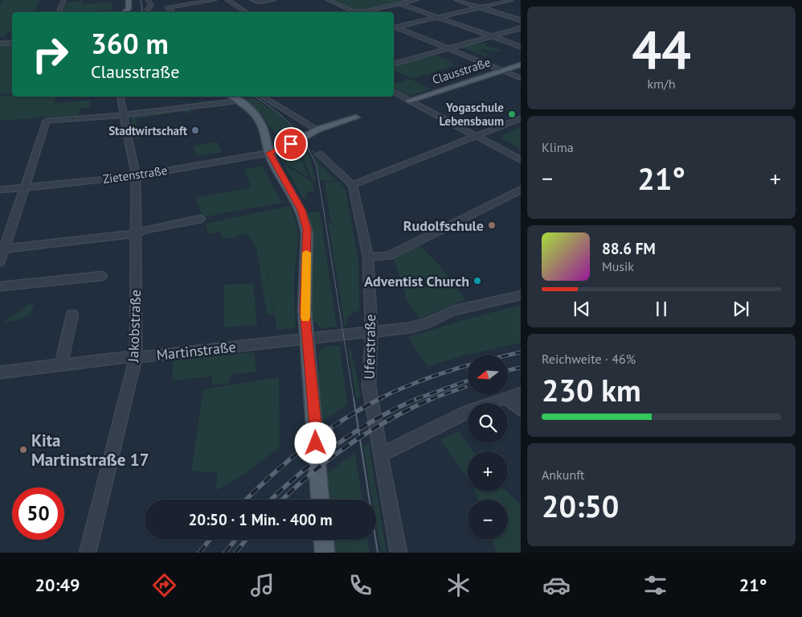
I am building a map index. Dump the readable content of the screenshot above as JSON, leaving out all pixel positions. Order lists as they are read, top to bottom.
{
  "streets": {
    "main road": ["Clausstraße"],
    "street": [
      "Zietenstraße",
      "Jakobstraße",
      "Uferstraße",
      "Martinstraße"
    ]
  },
  "crossings": [
    ["Zietenstraße", "Jakobstraße"],
    ["Jakobstraße", "Martinstraße"],
    ["Uferstraße", "Martinstraße"]
  ],
  "places": [
    "Yogaschule Lebensbaum",
    "Stadtwirtschaft",
    "Rudolfschule",
    "Adventist Church",
    "Kita Martinstraße 17"
  ],
  "north": "left",
  "page": {
    "tile": [
      ["44", "km/h"],
      "Klima",
      ["Reichweite · 46%", "230 km"],
      ["Ankunft", "20:50"]
    ],
    "turn": ["360 m", "Clausstraße"],
    "heat": ["−", "21°", "+"],
    "song": ["88.6 FM", "Musik"],
    "map_buttons": ["+", "−"],
    "limit": "50",
    "trip": "20:50 · 1 Min. · 400 m",
    "tabs": ["20:49", "21°"]
  }
}
